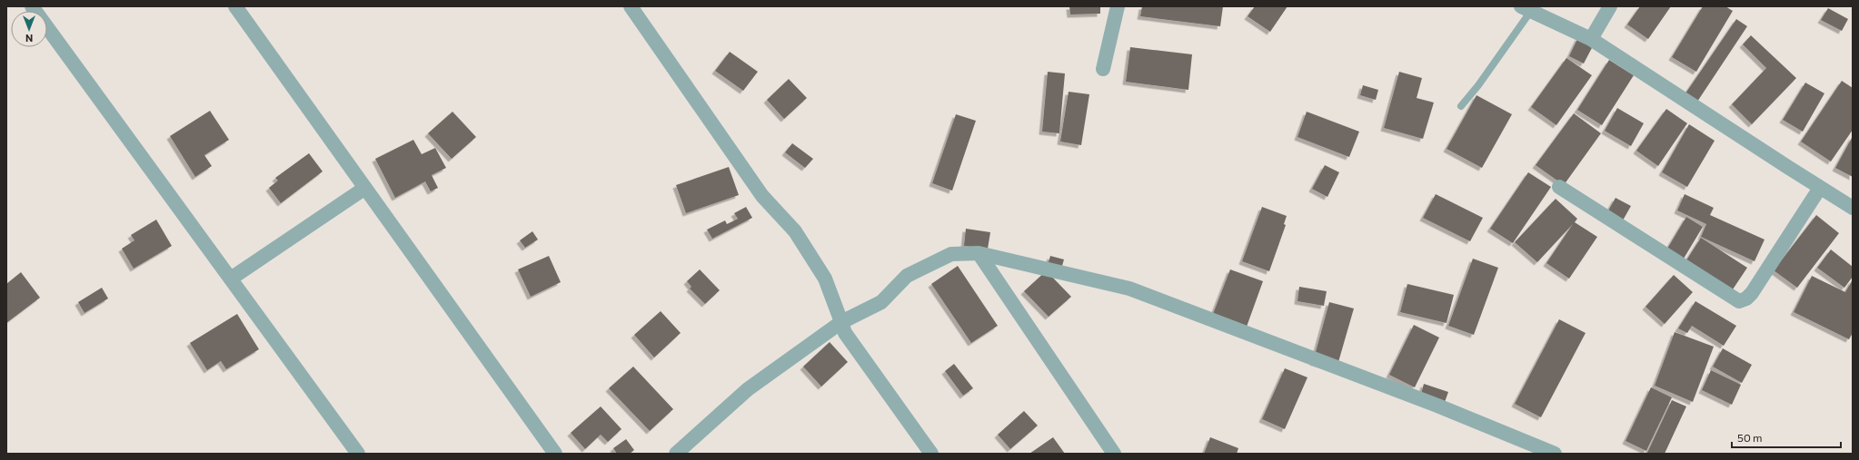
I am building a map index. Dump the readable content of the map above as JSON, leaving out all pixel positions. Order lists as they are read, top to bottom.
{
  "scale_bar": "50 m",
  "north": "bottom"
}
